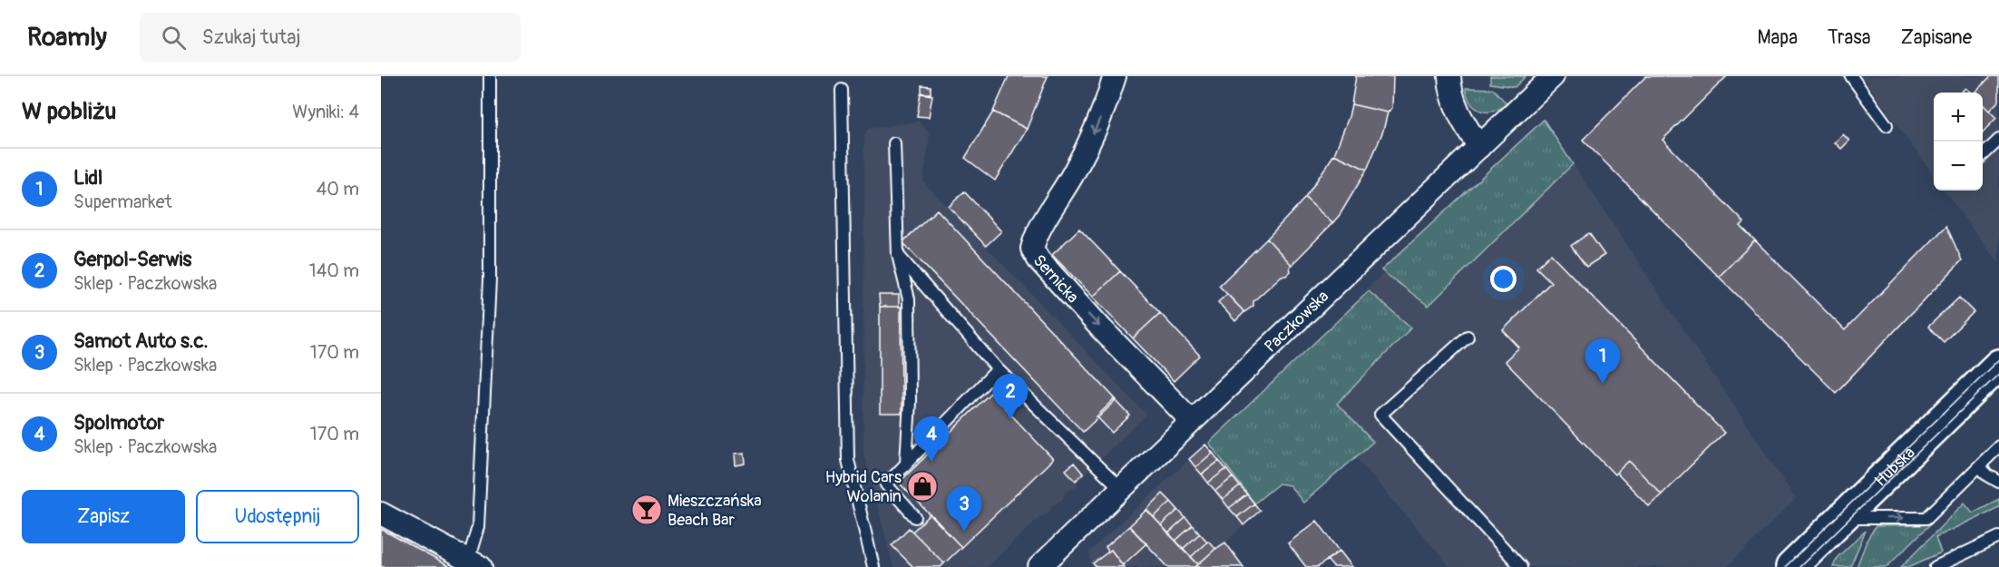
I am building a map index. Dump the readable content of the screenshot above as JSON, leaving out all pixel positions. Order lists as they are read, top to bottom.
{
  "streets": {
    "street": ["Sernicka", "Paczkowska", "Hubska"]
  },
  "crossings": [
    ["Sernicka", "Paczkowska"]
  ],
  "one_way": ["Sernicka"],
  "places": {
    "shop": ["Hybrid Cars Wolanin"],
    "bar": ["Mieszczańska Beach Bar"]
  },
  "page": {
    "header": "Roamly",
    "search": "Szukaj tutaj",
    "nav": ["Mapa", "Trasa", "Zapisane"],
    "heading": ["W pobliżu", "Wyniki: 4"],
    "map_buttons": ["+", "−"],
    "list": [
      {
        "mark": "1",
        "name": "Lidl",
        "note": "Supermarket",
        "value": "40 m"
      },
      {
        "mark": "2",
        "name": "Gerpol-Serwis",
        "note": "Sklep · Paczkowska",
        "value": "140 m"
      },
      {
        "mark": "3",
        "name": "Samot Auto s.c.",
        "note": "Sklep · Paczkowska",
        "value": "170 m"
      },
      {
        "mark": "4",
        "name": "Spolmotor",
        "note": "Sklep · Paczkowska",
        "value": "170 m"
      }
    ],
    "pins": [
      "1",
      "2",
      "4",
      "3"
    ],
    "buttons": ["Zapisz", "Udostępnij"]
  }
}
